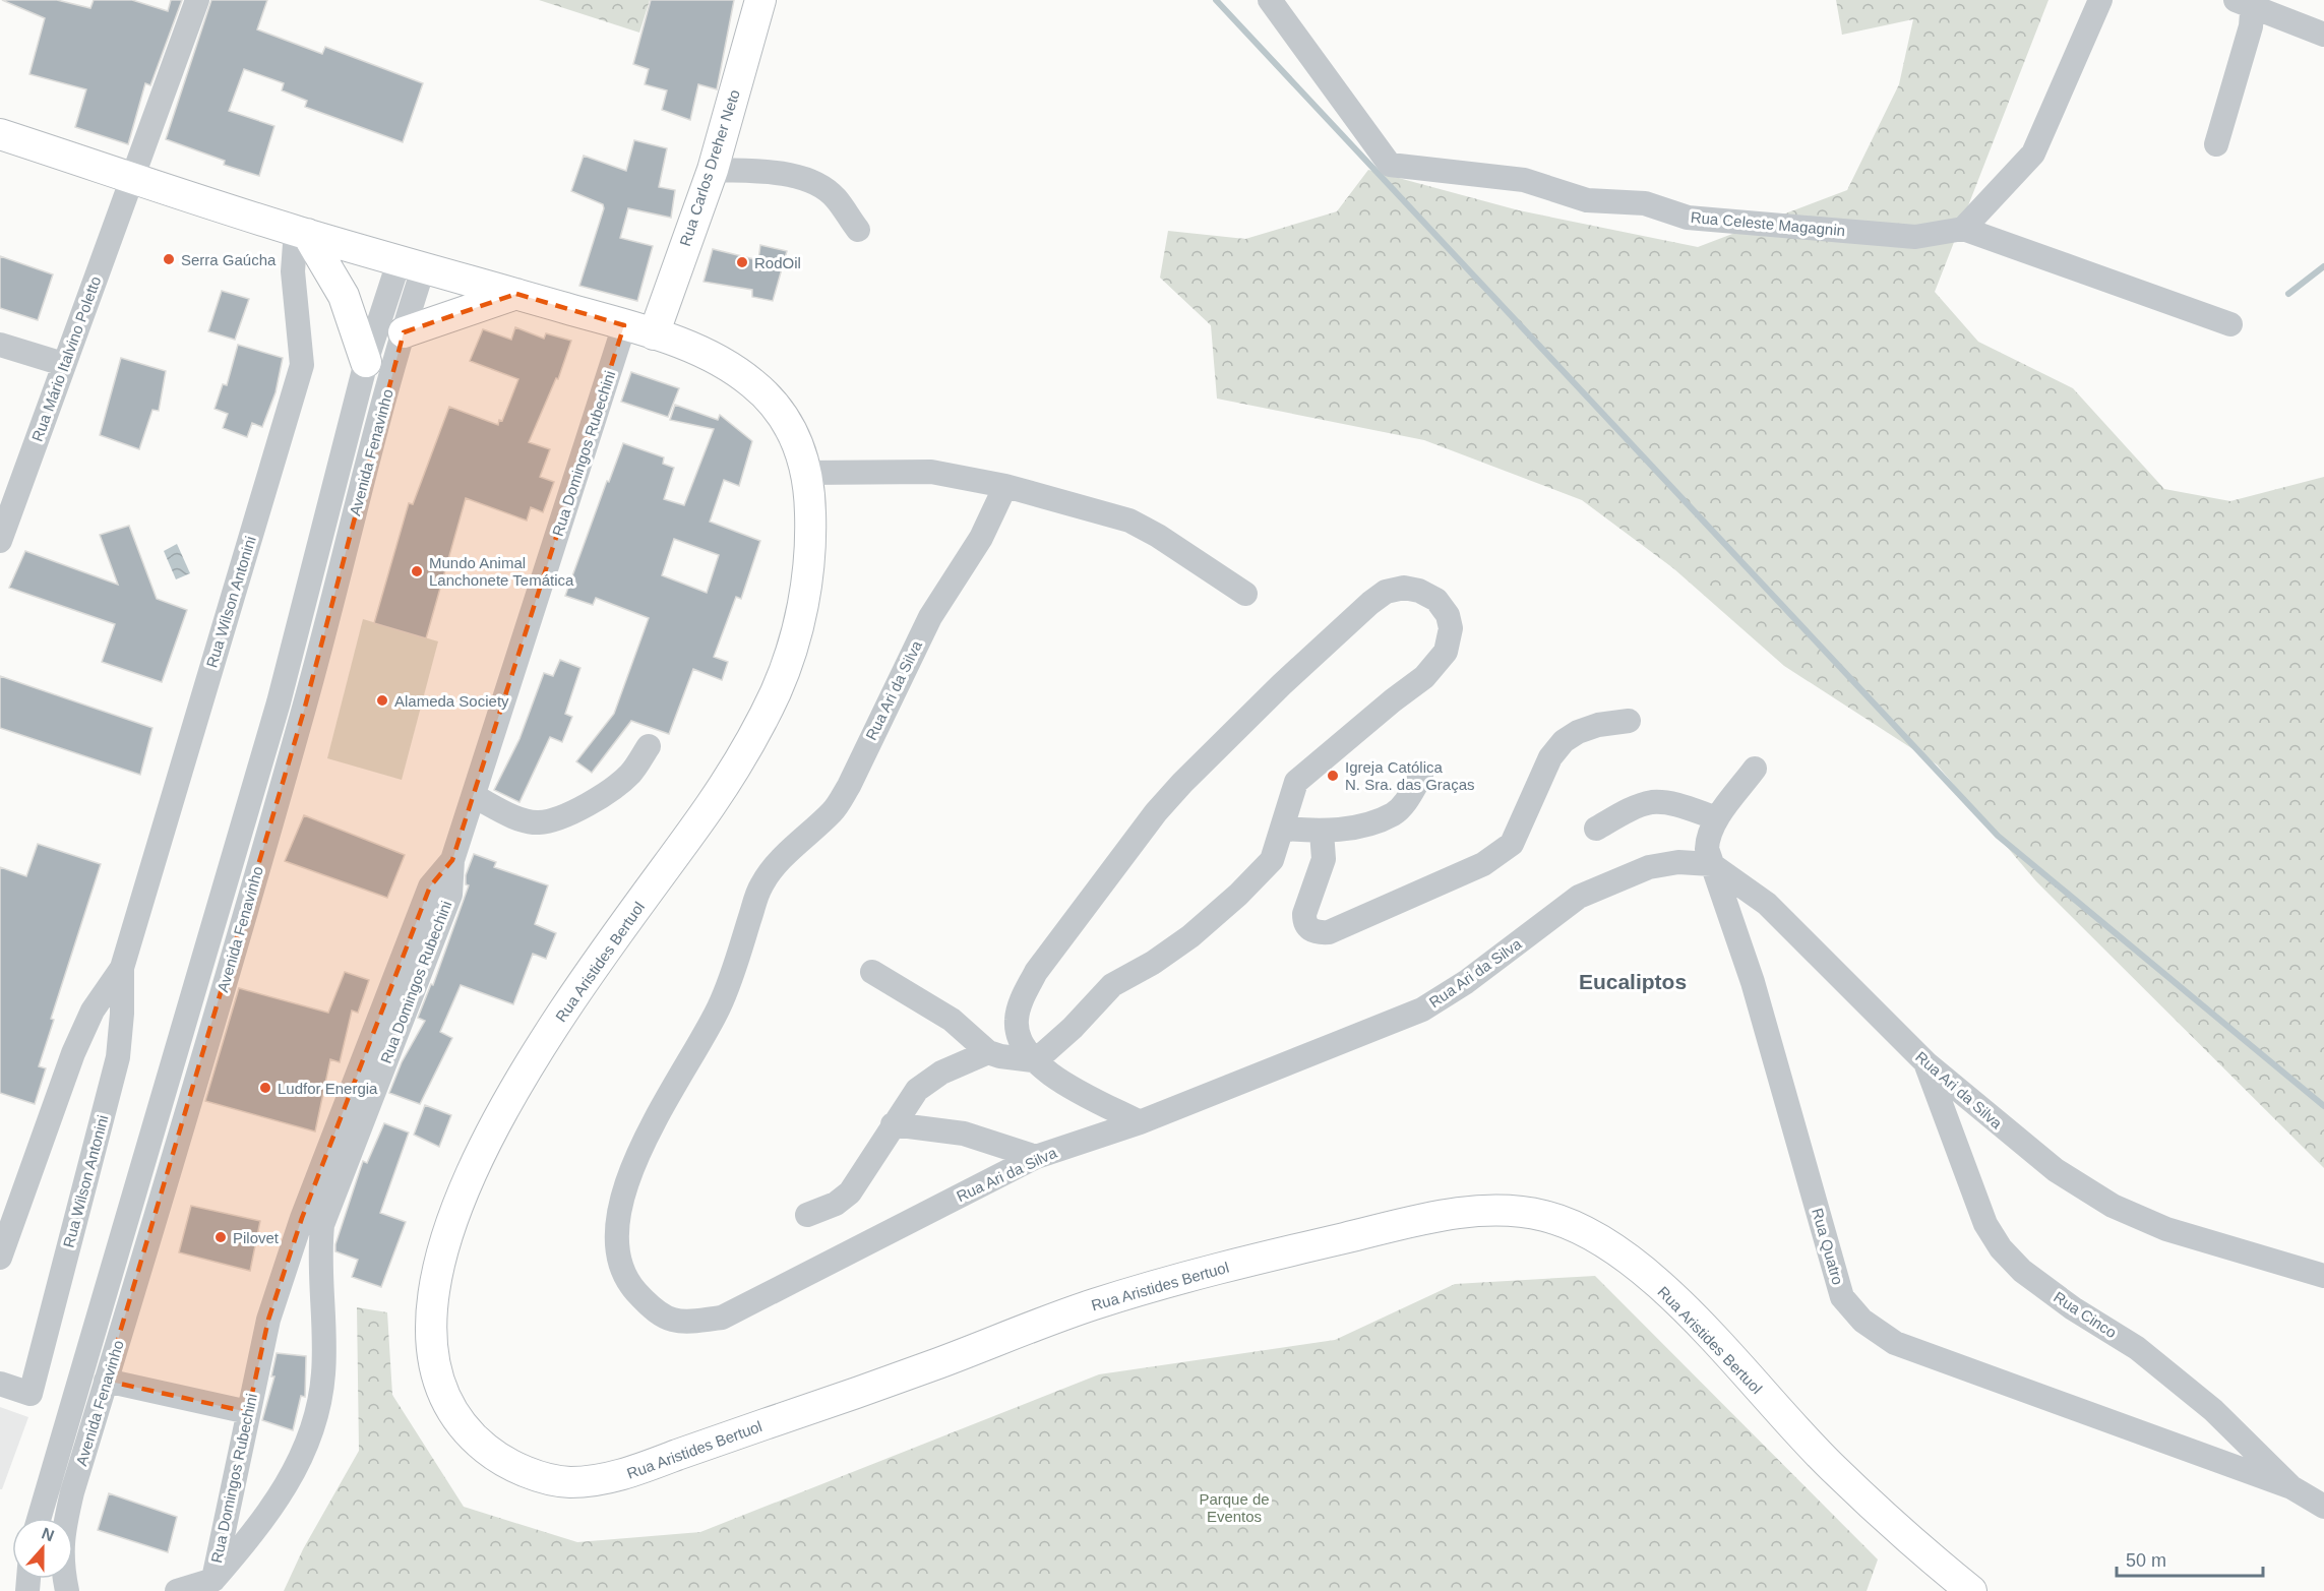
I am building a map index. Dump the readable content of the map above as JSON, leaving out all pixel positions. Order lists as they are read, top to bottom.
{
  "streets": {
    "main road": ["Rua Carlos Dreher Neto", "Rua Aristides Bertuol"],
    "street": [
      "Rua Celeste Magagnin",
      "Rua Mário Italvino Poletto",
      "Avenida Fenavinho",
      "Rua Domingos Rubechini",
      "Rua Wilson Antonini",
      "Rua Ari da Silva",
      "Rua Quatro",
      "Rua Cinco"
    ]
  },
  "crossings": [
    ["Rua Carlos Dreher Neto", "Rua Aristides Bertuol"],
    ["Rua Mário Italvino Poletto", "Rua Aristides Bertuol"],
    ["Avenida Fenavinho", "Rua Aristides Bertuol"],
    ["Rua Domingos Rubechini", "Rua Aristides Bertuol"],
    ["Rua Wilson Antonini", "Rua Aristides Bertuol"],
    ["Rua Ari da Silva", "Rua Quatro"],
    ["Rua Ari da Silva", "Rua Cinco"],
    ["Rua Quatro", "Rua Cinco"]
  ],
  "districts": ["Eucaliptos"],
  "parks": ["Parque de Eventos"],
  "places": [
    "Serra Gaúcha",
    "RodOil",
    "Mundo Animal Lanchonete Temática",
    "Alameda Society",
    "Igreja Católica N. Sra. das Graças",
    "Ludfor Energia",
    "Pilovet"
  ],
  "scale_bar": "50 m",
  "north": "top"
}
